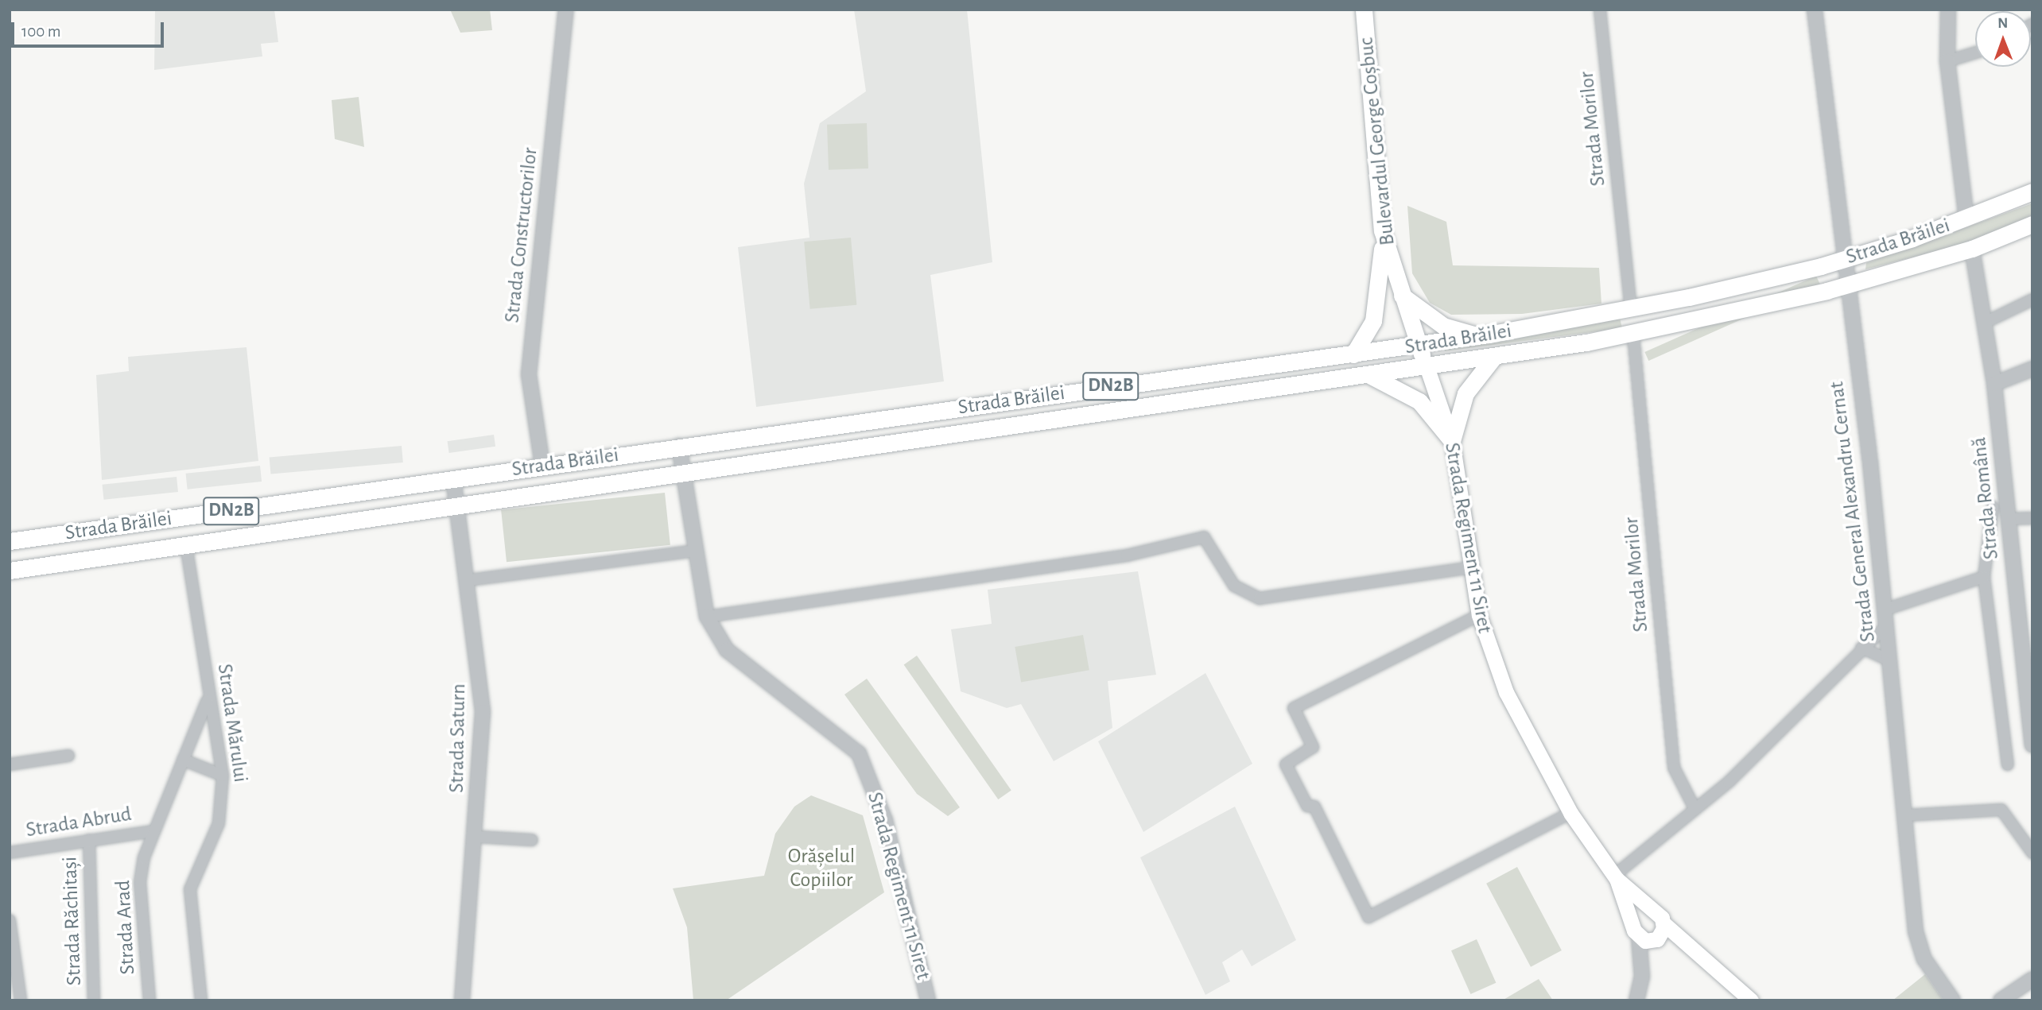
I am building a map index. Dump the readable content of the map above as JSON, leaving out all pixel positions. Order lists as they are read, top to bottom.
{
  "streets": {
    "main road": [
      "Bulevardul George Coșbuc",
      "Strada Brăilei",
      "DN2B",
      "Strada Regiment 11 Siret"
    ],
    "street": [
      "Strada Morilor",
      "Strada Constructorilor",
      "Strada Română",
      "Strada General Alexandru Cernat",
      "Strada Mărului",
      "Strada Saturn",
      "Strada Abrud",
      "Strada Răchitași",
      "Strada Arad"
    ]
  },
  "crossings": [
    ["Strada Morilor", "Strada Brăilei"],
    ["Bulevardul George Coșbuc", "Strada Brăilei"],
    ["Bulevardul George Coșbuc", "Strada Regiment 11 Siret"],
    ["Strada Constructorilor", "Strada Brăilei"],
    ["Strada Brăilei", "Strada Română"],
    ["Strada Brăilei", "Strada General Alexandru Cernat"],
    ["Strada Brăilei", "Strada Regiment 11 Siret"],
    ["Strada Brăilei", "Strada Mărului"],
    ["Strada Brăilei", "Strada Saturn"],
    ["Strada Mărului", "Strada Arad"],
    ["Strada Abrud", "Strada Răchitași"],
    ["Strada Abrud", "Strada Arad"]
  ],
  "parks": ["Orășelul Copiilor"],
  "scale_bar": "100 m",
  "north": "top"
}
